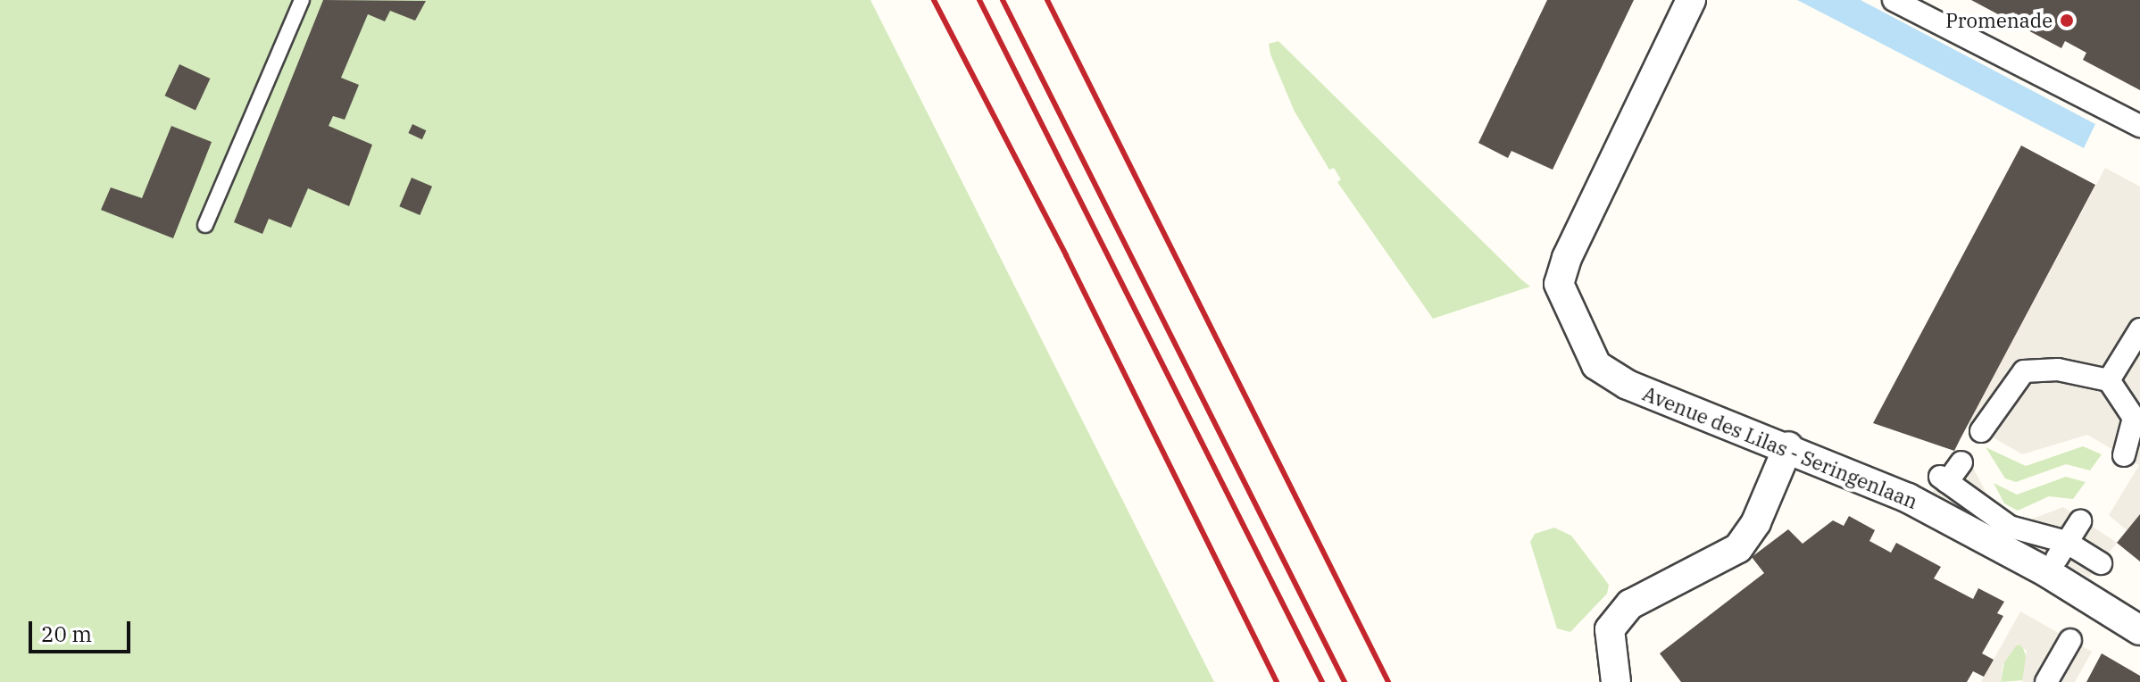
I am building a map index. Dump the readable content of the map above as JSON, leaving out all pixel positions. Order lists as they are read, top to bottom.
{
  "streets": {
    "street": ["Avenue des Lilas - Seringenlaan"]
  },
  "places": ["Promenade"],
  "scale_bar": "20 m"
}
